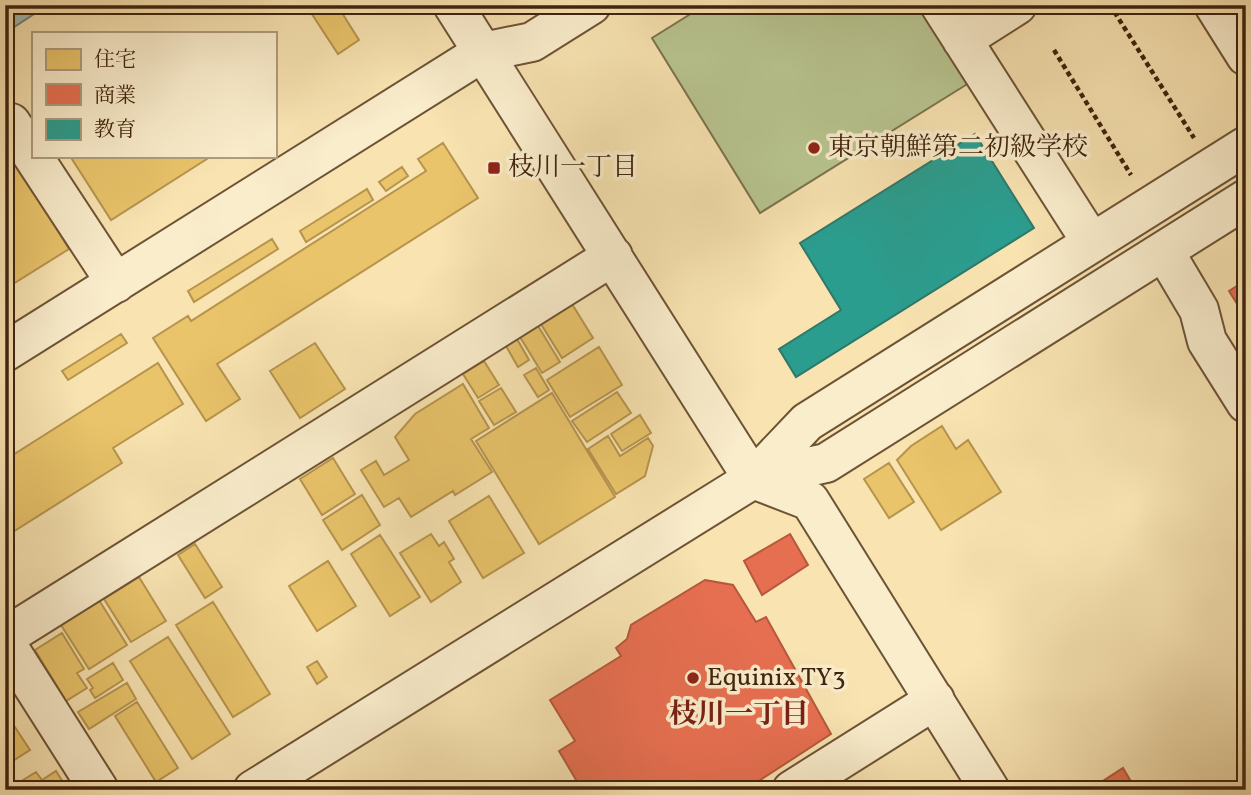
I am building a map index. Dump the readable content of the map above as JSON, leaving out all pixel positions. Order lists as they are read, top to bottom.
{
  "districts": ["枝川一丁目"],
  "places": {
    "other": ["東京朝鮮第二初級学校", "Equinix TY3"],
    "transit": ["枝川一丁目"]
  },
  "legend": ["住宅", "商業", "教育"]
}
